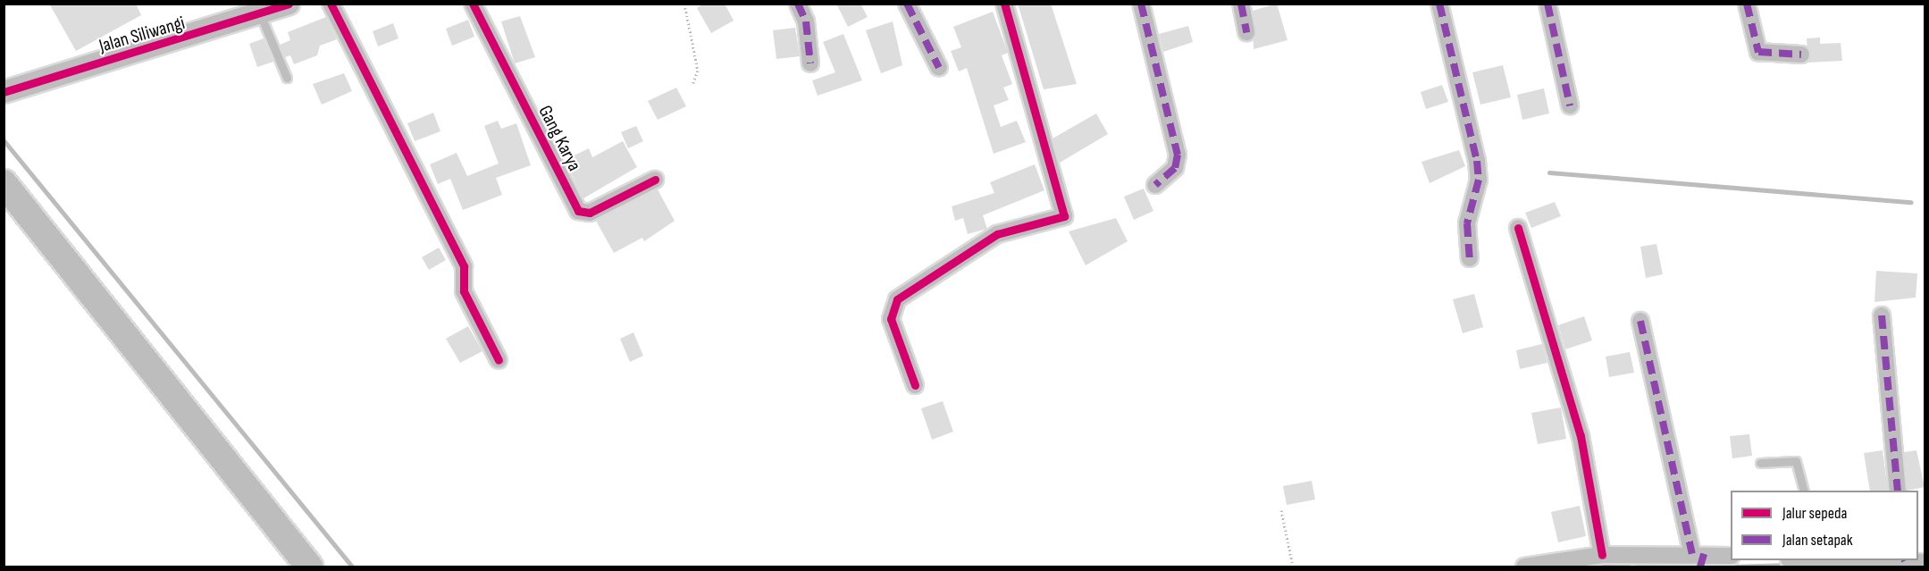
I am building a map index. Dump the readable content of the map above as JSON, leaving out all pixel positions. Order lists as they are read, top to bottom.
{
  "streets": {
    "street": ["Jalan Siliwangi", "Gang Karya"]
  },
  "legend": ["Jalur sepeda", "Jalan setapak"]
}
